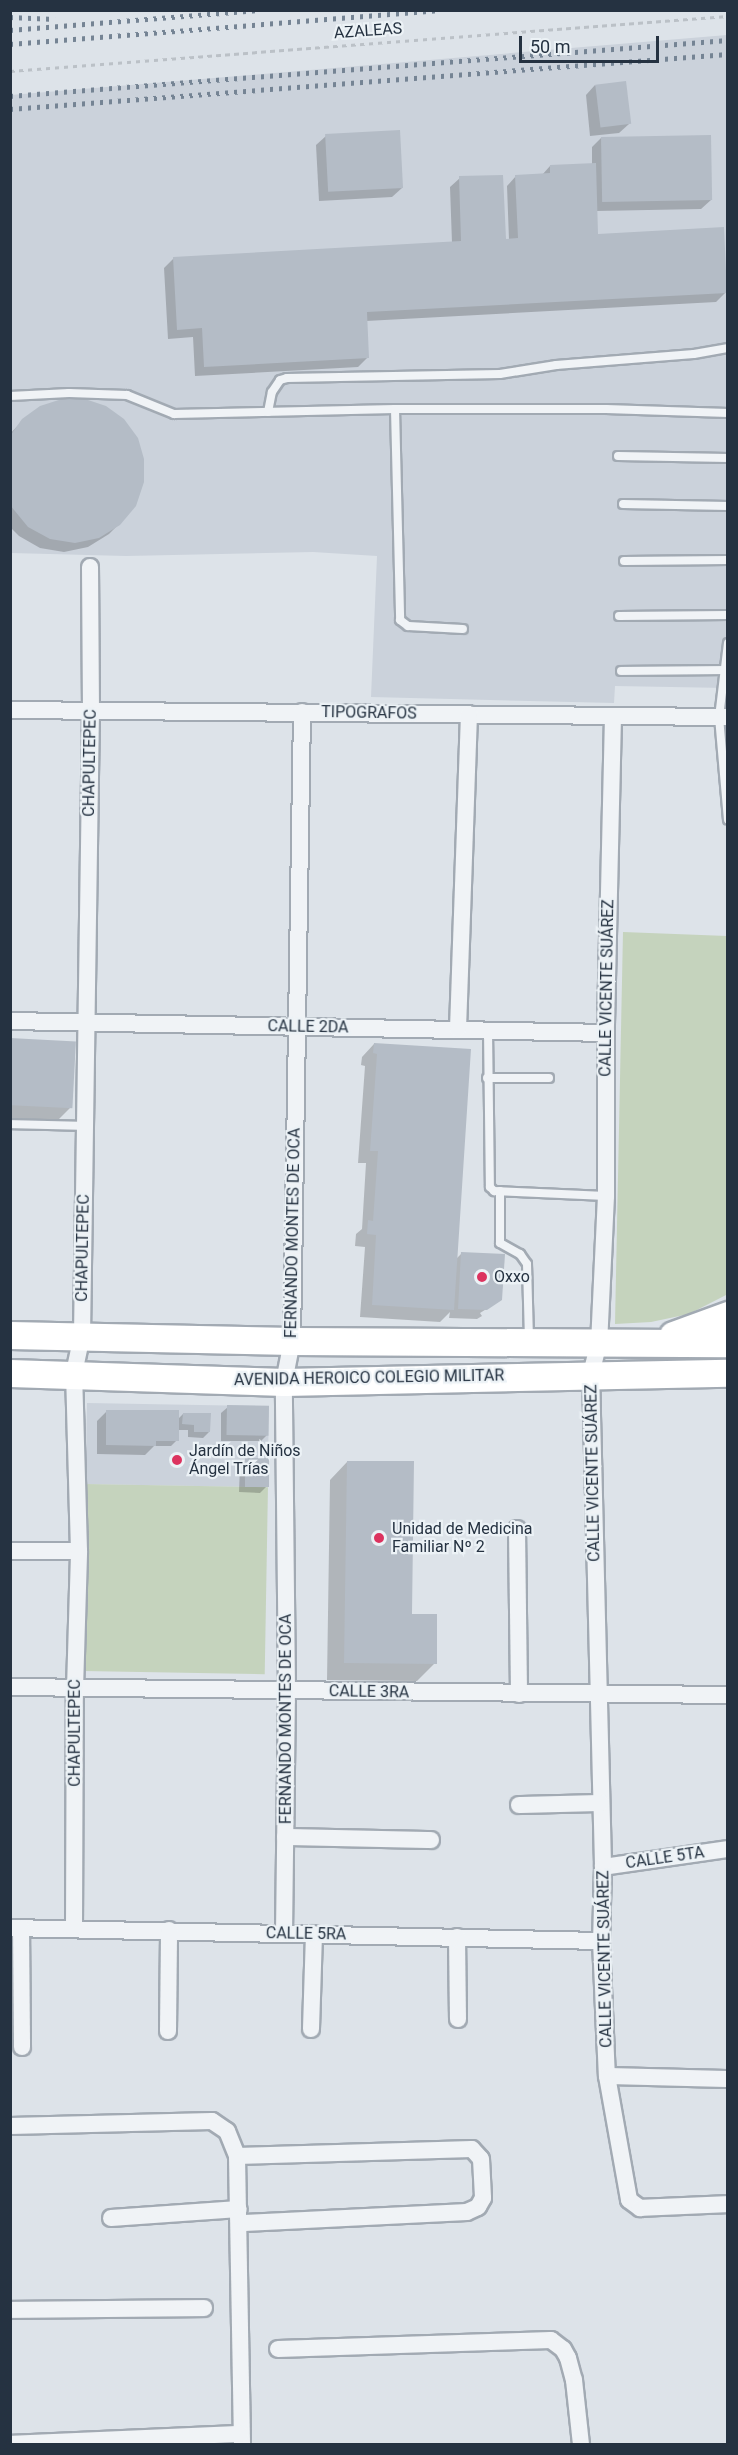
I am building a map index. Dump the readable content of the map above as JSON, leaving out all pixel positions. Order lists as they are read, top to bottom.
{
  "streets": {
    "main road": ["AVENIDA HEROICO COLEGIO MILITAR"],
    "street": [
      "TIPOGRAFOS",
      "CHAPULTEPEC",
      "CALLE VICENTE SUÁREZ",
      "CALLE 2DA",
      "FERNANDO MONTES DE OCA",
      "CALLE 3RA",
      "CALLE 5TA",
      "CALLE 5RA"
    ],
    "path": ["AZALEAS"]
  },
  "crossings": [
    ["TIPOGRAFOS", "CHAPULTEPEC"],
    ["TIPOGRAFOS", "CALLE VICENTE SUÁREZ"],
    ["TIPOGRAFOS", "FERNANDO MONTES DE OCA"],
    ["CHAPULTEPEC", "CALLE 2DA"],
    ["CHAPULTEPEC", "AVENIDA HEROICO COLEGIO MILITAR"],
    ["CHAPULTEPEC", "CALLE 3RA"],
    ["CHAPULTEPEC", "CALLE 5RA"],
    ["CALLE VICENTE SUÁREZ", "CALLE 2DA"],
    ["CALLE VICENTE SUÁREZ", "AVENIDA HEROICO COLEGIO MILITAR"],
    ["CALLE VICENTE SUÁREZ", "CALLE 3RA"],
    ["CALLE VICENTE SUÁREZ", "CALLE 5TA"],
    ["CALLE VICENTE SUÁREZ", "CALLE 5RA"],
    ["CALLE 2DA", "FERNANDO MONTES DE OCA"],
    ["FERNANDO MONTES DE OCA", "AVENIDA HEROICO COLEGIO MILITAR"],
    ["FERNANDO MONTES DE OCA", "CALLE 3RA"],
    ["FERNANDO MONTES DE OCA", "CALLE 5RA"]
  ],
  "places": ["Oxxo", "Jardín de Niños Ángel Trías", "Unidad de Medicina Familiar Nº 2"],
  "scale_bar": "50 m"
}
